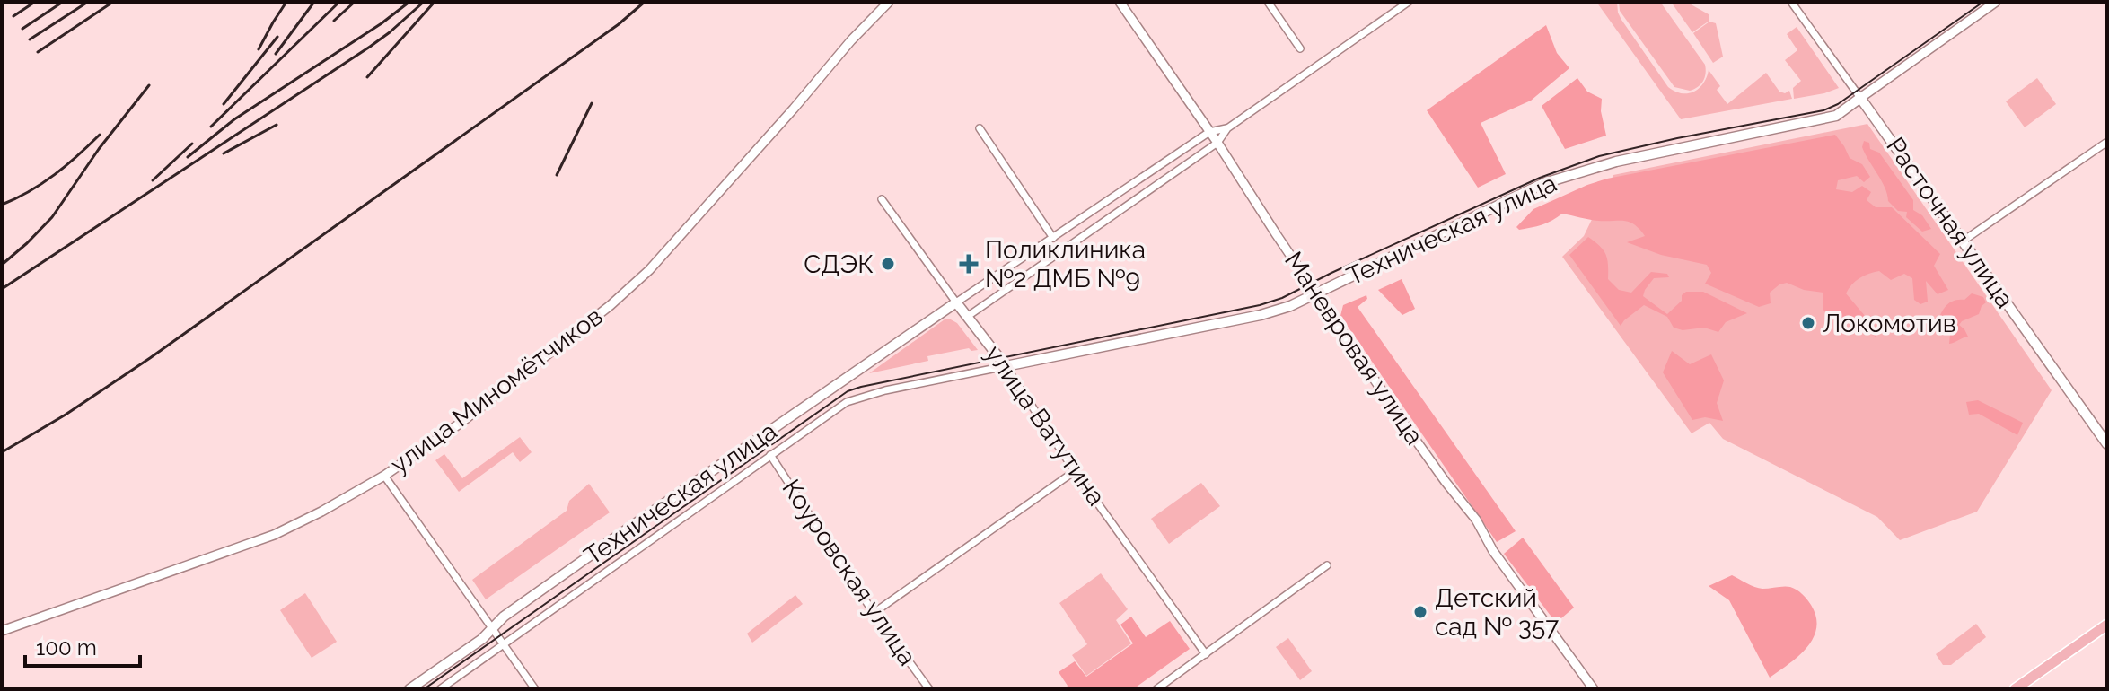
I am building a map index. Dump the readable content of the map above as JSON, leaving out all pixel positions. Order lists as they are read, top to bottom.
{
  "streets": {
    "main road": ["Расточная улица", "Техническая улица", "улица Ватутина"],
    "street": ["Маневровая улица", "улица Миномётчиков", "Коуровская улица"]
  },
  "crossings": [
    ["Расточная улица", "Техническая улица"],
    ["Техническая улица", "Маневровая улица"],
    ["Техническая улица", "улица Ватутина"]
  ],
  "places": {
    "other": ["СДЭК", "Локомотив", "Детский сад № 357"],
    "health": ["Поликлиника №2 ДМБ №9"]
  },
  "scale_bar": "100 m"
}
